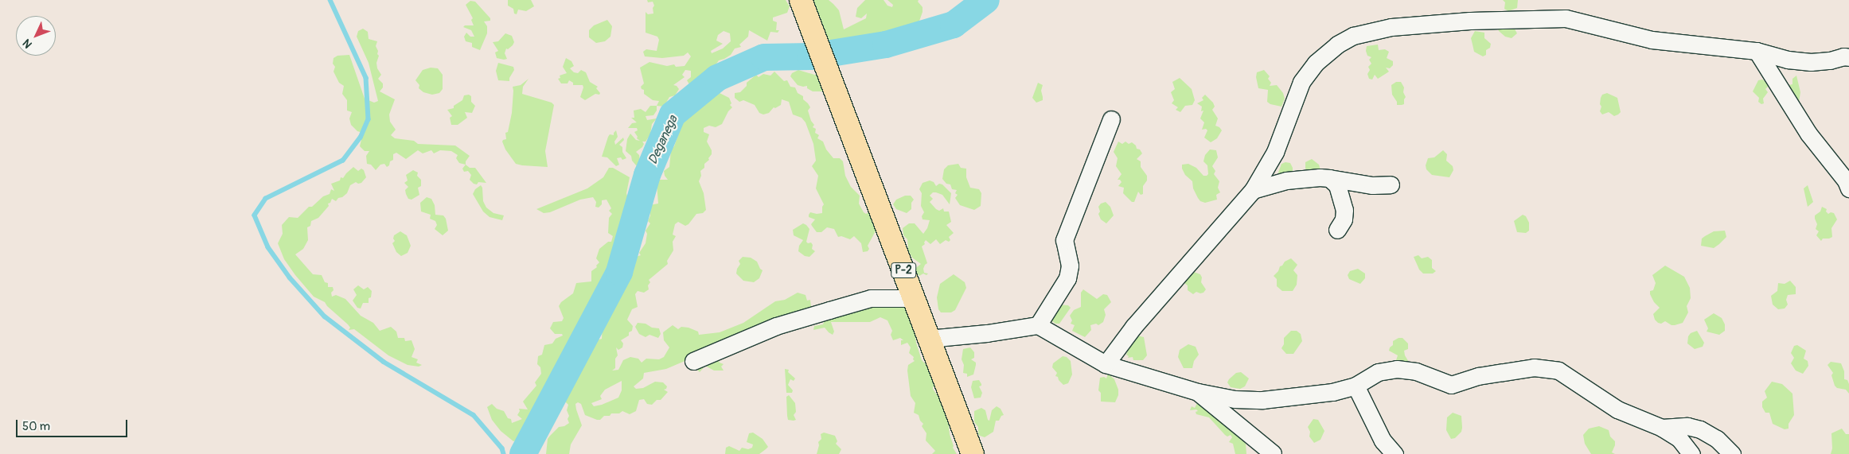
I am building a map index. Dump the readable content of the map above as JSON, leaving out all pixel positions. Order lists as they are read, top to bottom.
{
  "streets": {
    "highway": ["P-2"]
  },
  "water": ["Deganega"],
  "scale_bar": "50 m",
  "north": "bottom left"
}
